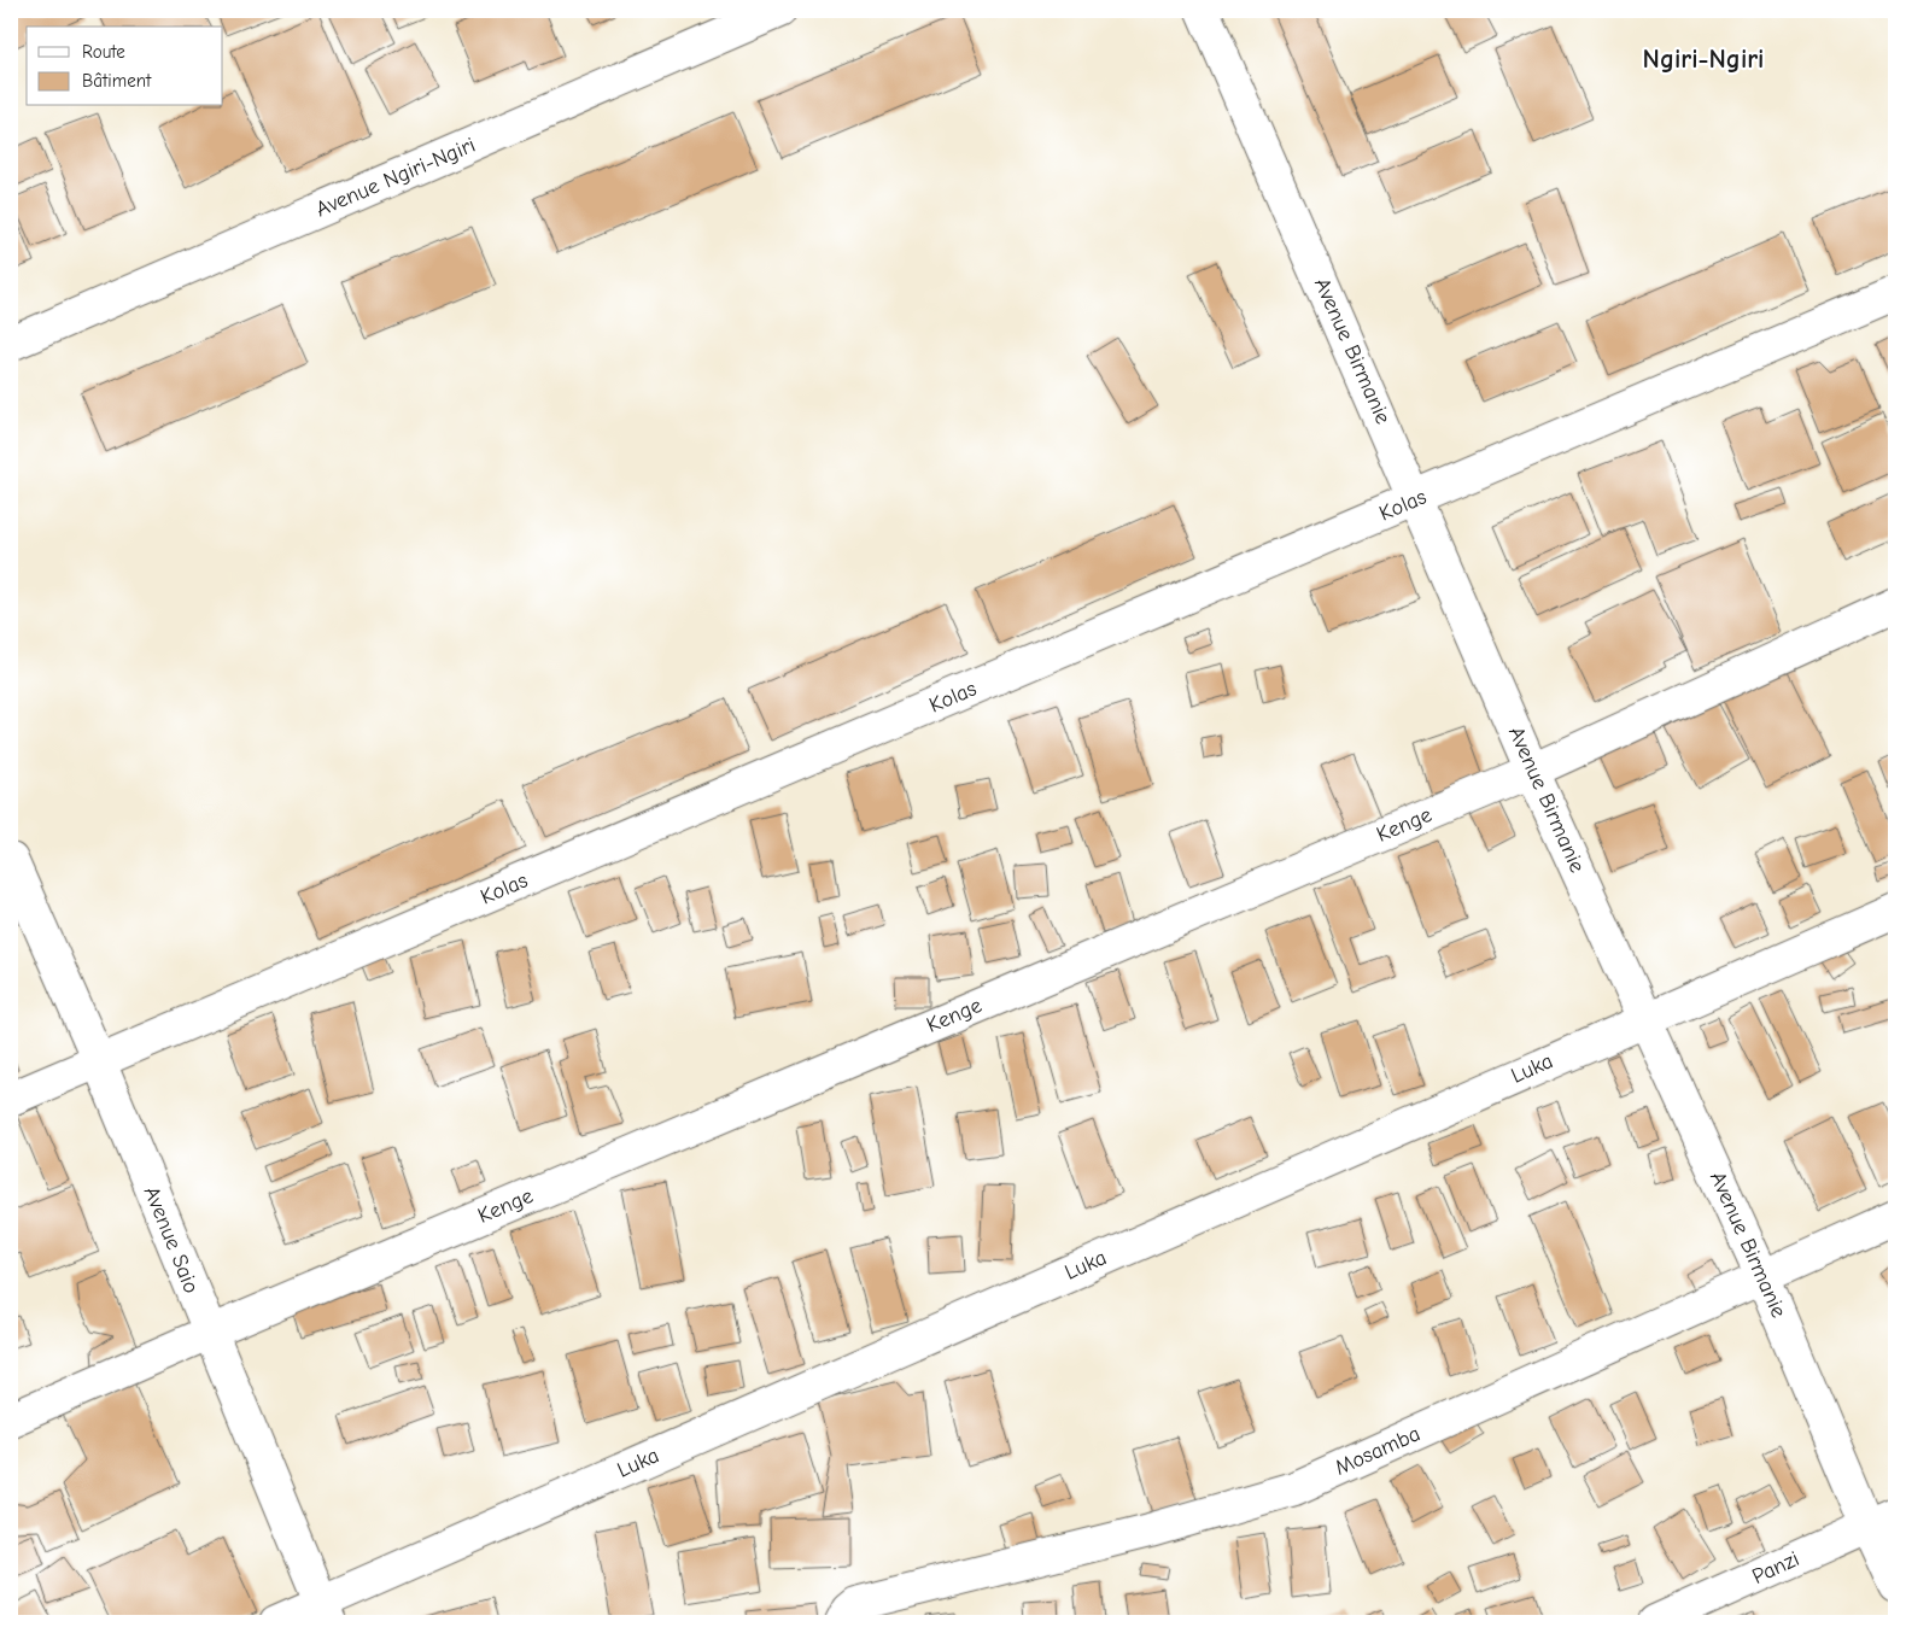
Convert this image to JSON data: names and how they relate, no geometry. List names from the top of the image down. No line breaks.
{"streets":{"street":["Avenue Ngiri-Ngiri","Avenue Birmanie","Kolas","Kenge","Luka","Avenue Saio","Mosamba","Panzi"]},"crossings":[["Avenue Birmanie","Kolas"],["Avenue Birmanie","Kenge"],["Avenue Birmanie","Luka"],["Avenue Birmanie","Mosamba"],["Avenue Birmanie","Panzi"],["Kolas","Avenue Saio"],["Kenge","Avenue Saio"],["Luka","Avenue Saio"]],"districts":["Ngiri-Ngiri"],"legend":["Route","Bâtiment"]}
